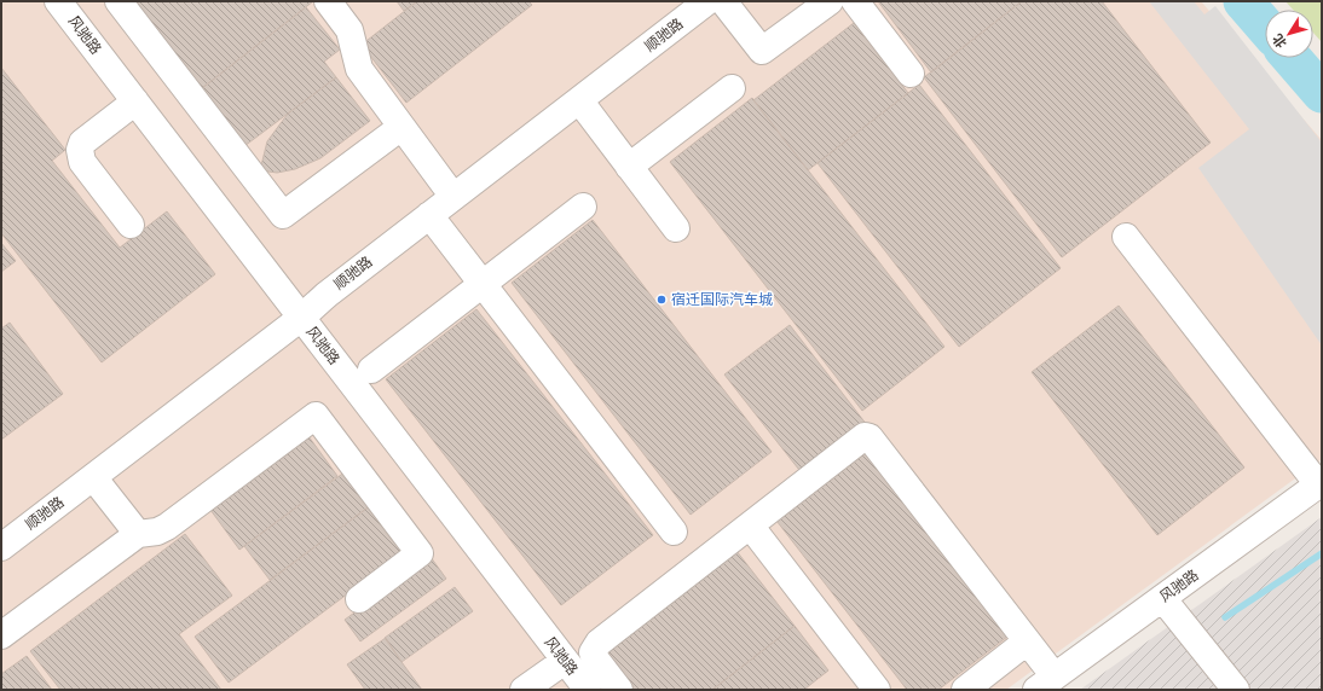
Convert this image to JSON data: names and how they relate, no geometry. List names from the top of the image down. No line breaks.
{"streets":{"street":["风驰路","顺驰路"]},"crossings":[["风驰路","顺驰路"]],"places":["宿迁国际汽车城"],"north":"bottom left"}
